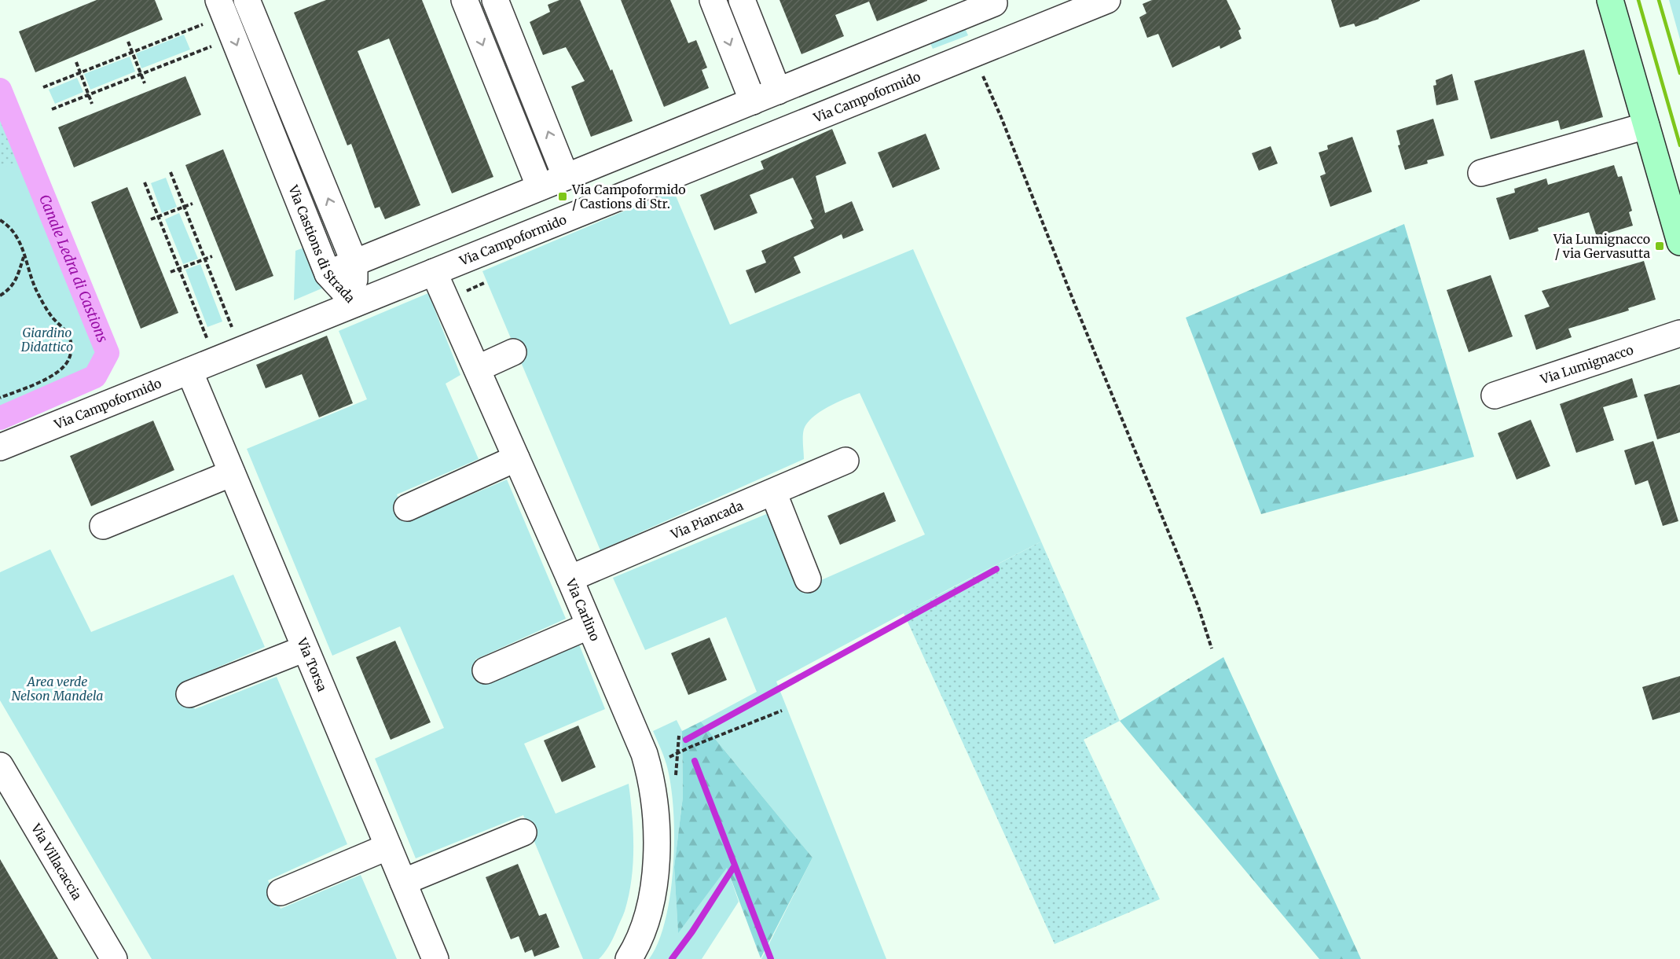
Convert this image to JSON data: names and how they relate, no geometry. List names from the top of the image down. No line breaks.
{"streets":{"street":["Via Campoformido","Via Castions di Strada","Via Lumignacco","Via Piancada","Via Carlino","Via Torsa","Via Villacaccia"]},"crossings":[["Via Campoformido","Via Castions di Strada"],["Via Campoformido","Via Carlino"],["Via Campoformido","Via Torsa"],["Via Piancada","Via Carlino"]],"water":["Canale Ledra di Castions"],"parks":["Giardino Didattico","Area verde Nelson Mandela"],"places":{"transit":["Via Campoformido / Castions di Str.","Via Lumignacco / via Gervasutta"]}}
